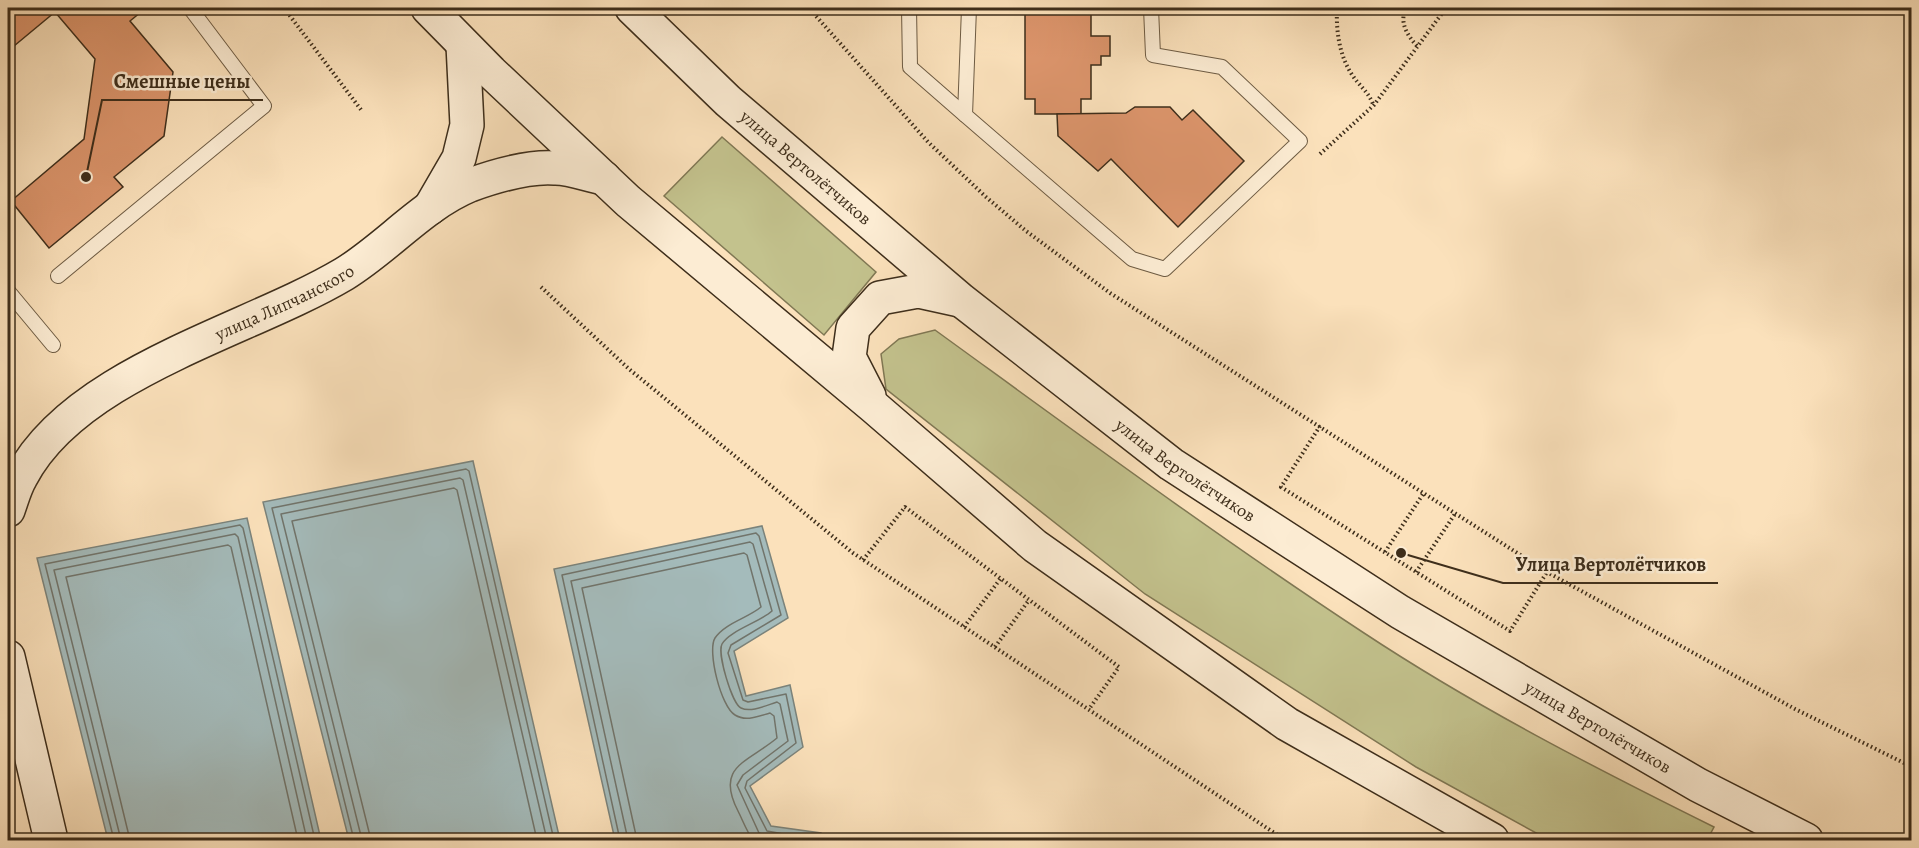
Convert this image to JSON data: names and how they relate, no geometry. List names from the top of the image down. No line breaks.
{"streets":{"main road":["улица Вертолётчиков","улица Липчанского"]},"places":["Смешные цены","Улица Вертолётчиков"]}
